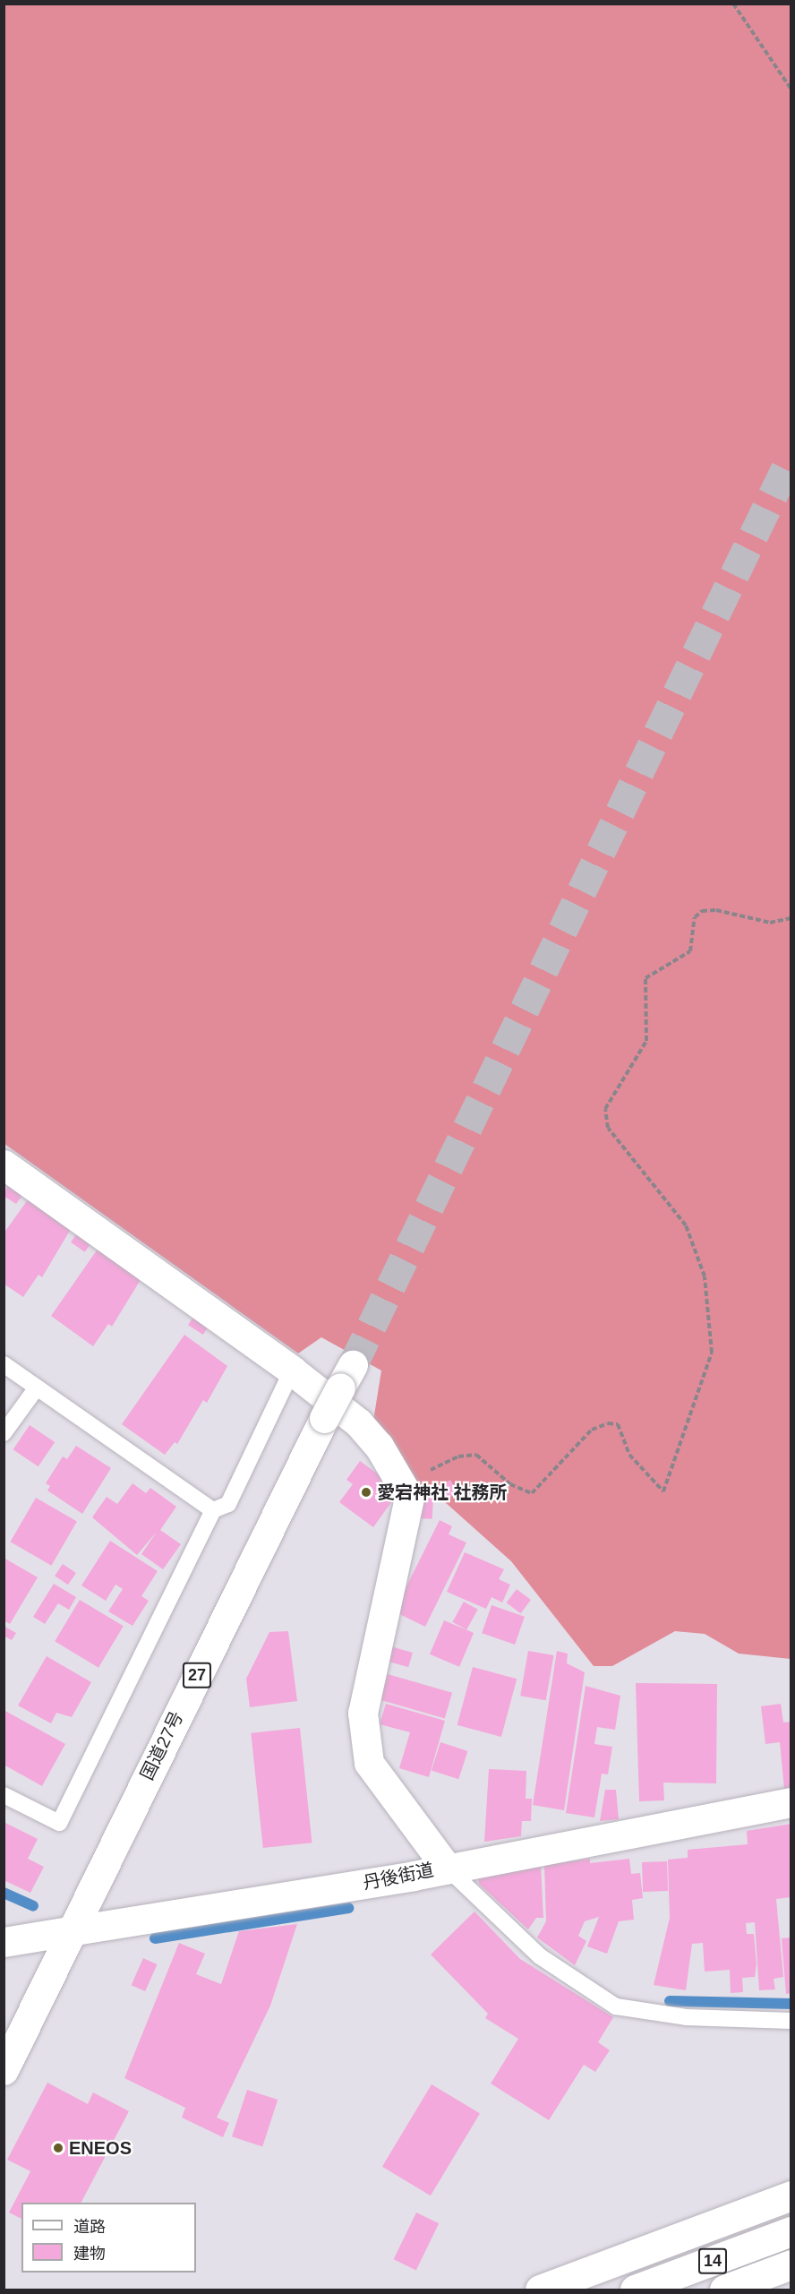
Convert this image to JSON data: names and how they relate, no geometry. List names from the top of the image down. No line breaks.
{"streets":{"main road":["27","国道27号","丹後街道","14"]},"crossings":[["国道27号","丹後街道"]],"places":["愛宕神社 社務所","ENEOS"],"legend":["道路","建物"]}
